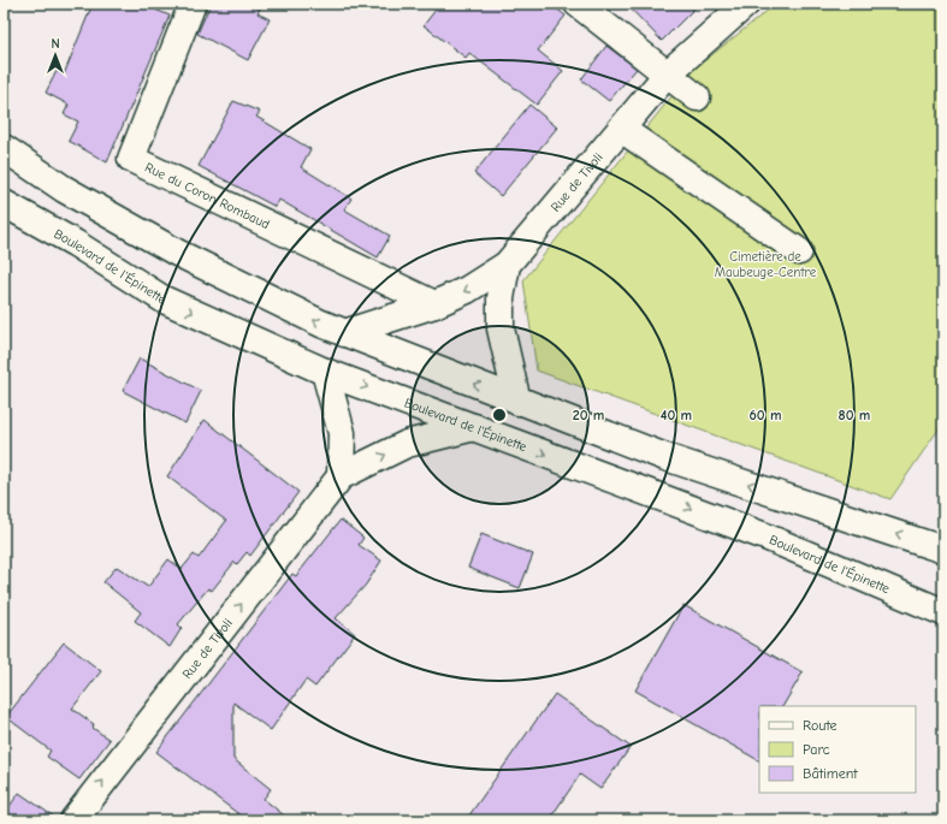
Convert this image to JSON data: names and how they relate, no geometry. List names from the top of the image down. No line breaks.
{"streets":{"street":["Rue de Tivoli","Rue du Coron Rombaud","Boulevard de l'Épinette"]},"crossings":[["Rue de Tivoli","Boulevard de l'Épinette"]],"one_way":["Rue de Tivoli"],"parks":["Cimetière de Maubeuge-Centre"],"legend":["Route","Parc","Bâtiment"],"north":"top","rings":["20 m","40 m","60 m","80 m"]}
